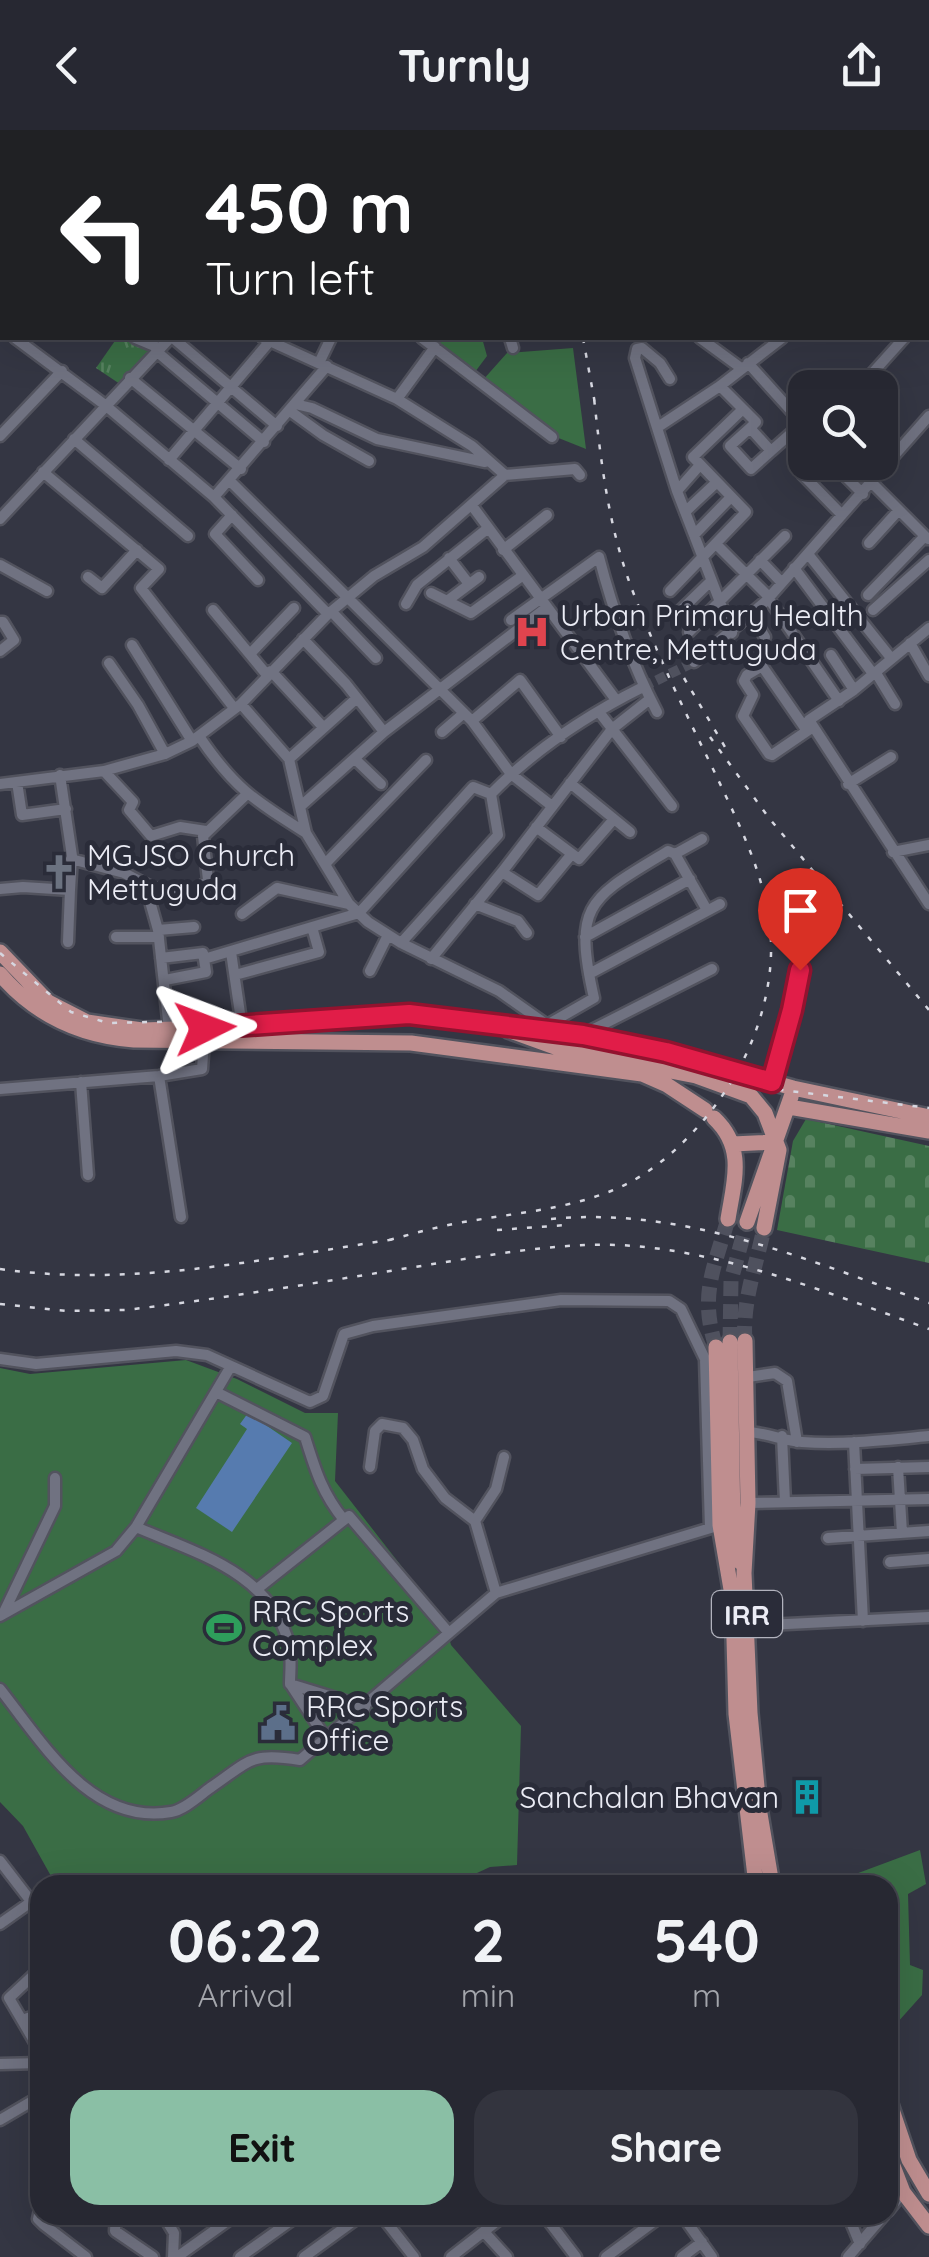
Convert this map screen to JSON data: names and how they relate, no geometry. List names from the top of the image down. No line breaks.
{"streets":{"main road":["IRR"]},"places":{"hospital":["Urban Primary Health Centre, Mettuguda"],"church":["MGJSO Church Mettuguda"],"sports":["RRC Sports Complex"],"public building":["RRC Sports Office"],"building":["Sanchalan Bhavan"]},"page":{"header":"Turnly","turn":["450 m","Turn left"],"eta":["06:22","Arrival","2","min","540","m"],"buttons":["Exit","Share"]}}
